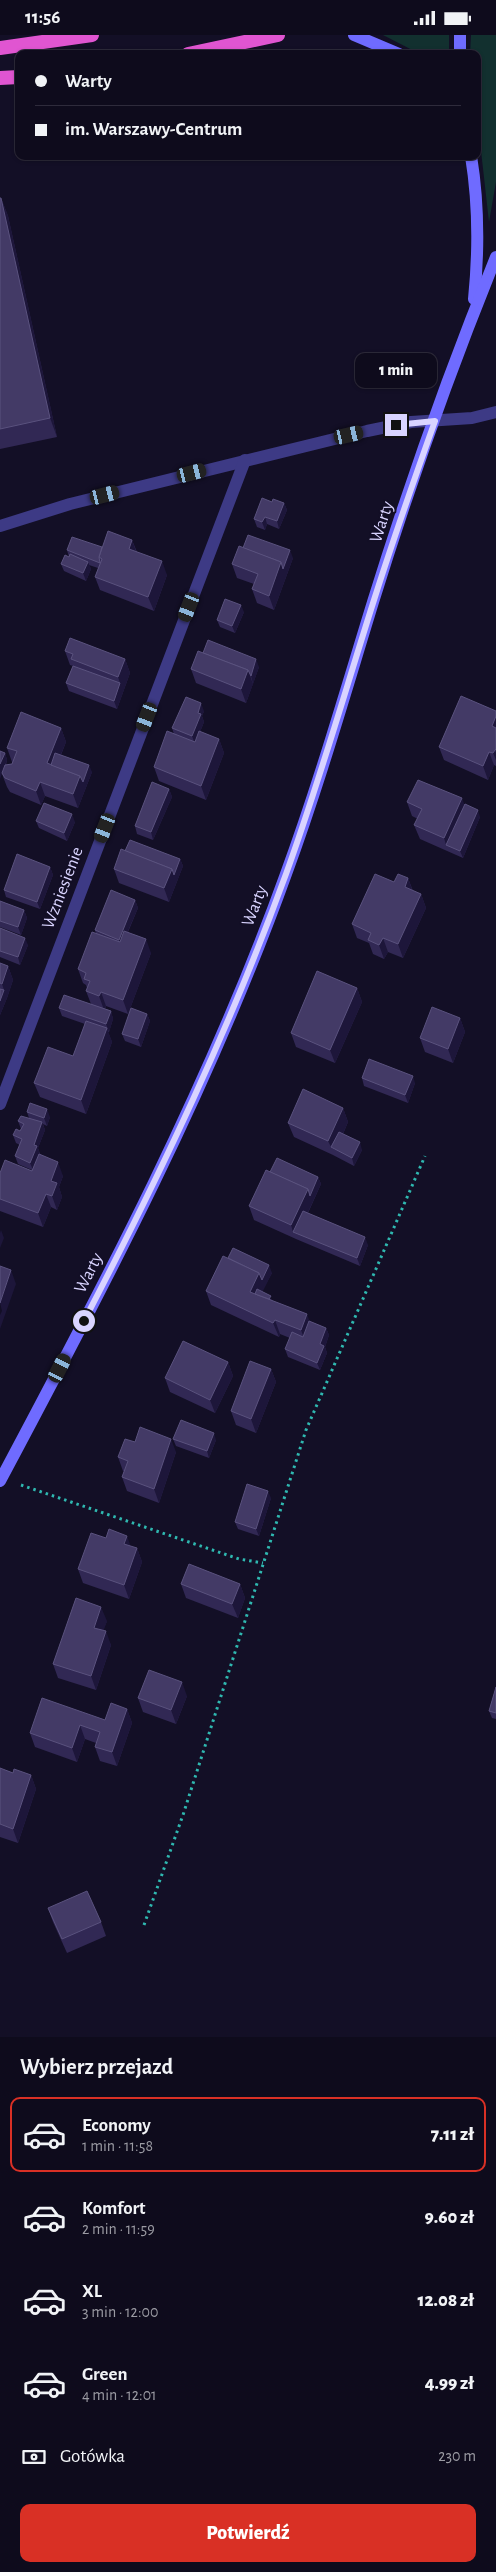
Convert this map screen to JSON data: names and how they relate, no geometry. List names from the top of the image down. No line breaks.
{"streets":{"main road":["Warty"],"street":["Wzniesienie"]},"page":{"status":"11:56","banner":["Warty","im. Warszawy-Centrum"],"bubble":"1 min","heading":"Wybierz przejazd","list":[{"name":"Economy","note":"1 min · 11:58","value":"7.11 zł"},{"name":"Komfort","note":"2 min · 11:59","value":"9.60 zł"},{"name":"XL","note":"3 min · 12:00","value":"12.08 zł"},{"name":"Green","note":"4 min · 12:01","value":"4.99 zł"}],"pay":["Gotówka","230 m"],"buttons":"Potwierdź"}}
